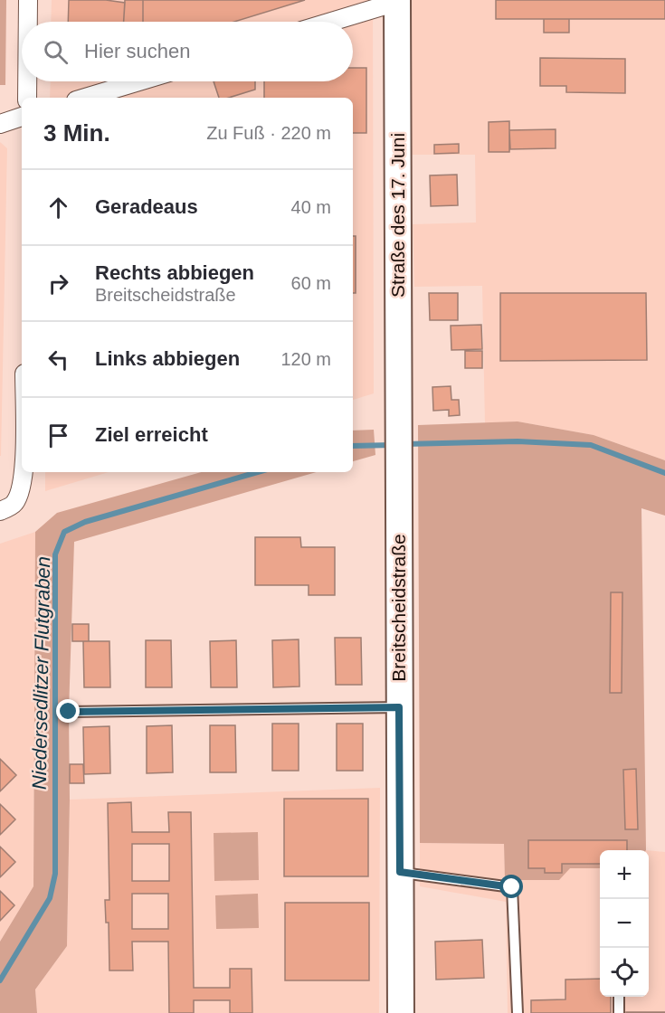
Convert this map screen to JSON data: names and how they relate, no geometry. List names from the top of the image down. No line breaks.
{"streets":{"street":["Straße des 17. Juni","Breitscheidstraße"]},"crossings":[["Straße des 17. Juni","Breitscheidstraße"]],"water":["Niedersedlitzer Flutgraben"],"page":{"search":"Hier suchen","heading":["3 Min.","Zu Fuß · 220 m"],"list":[["Geradeaus","40 m"],["Rechts abbiegen","Breitscheidstraße","60 m"],["Links abbiegen","120 m"],"Ziel erreicht"],"map_buttons":["+","−"]}}
